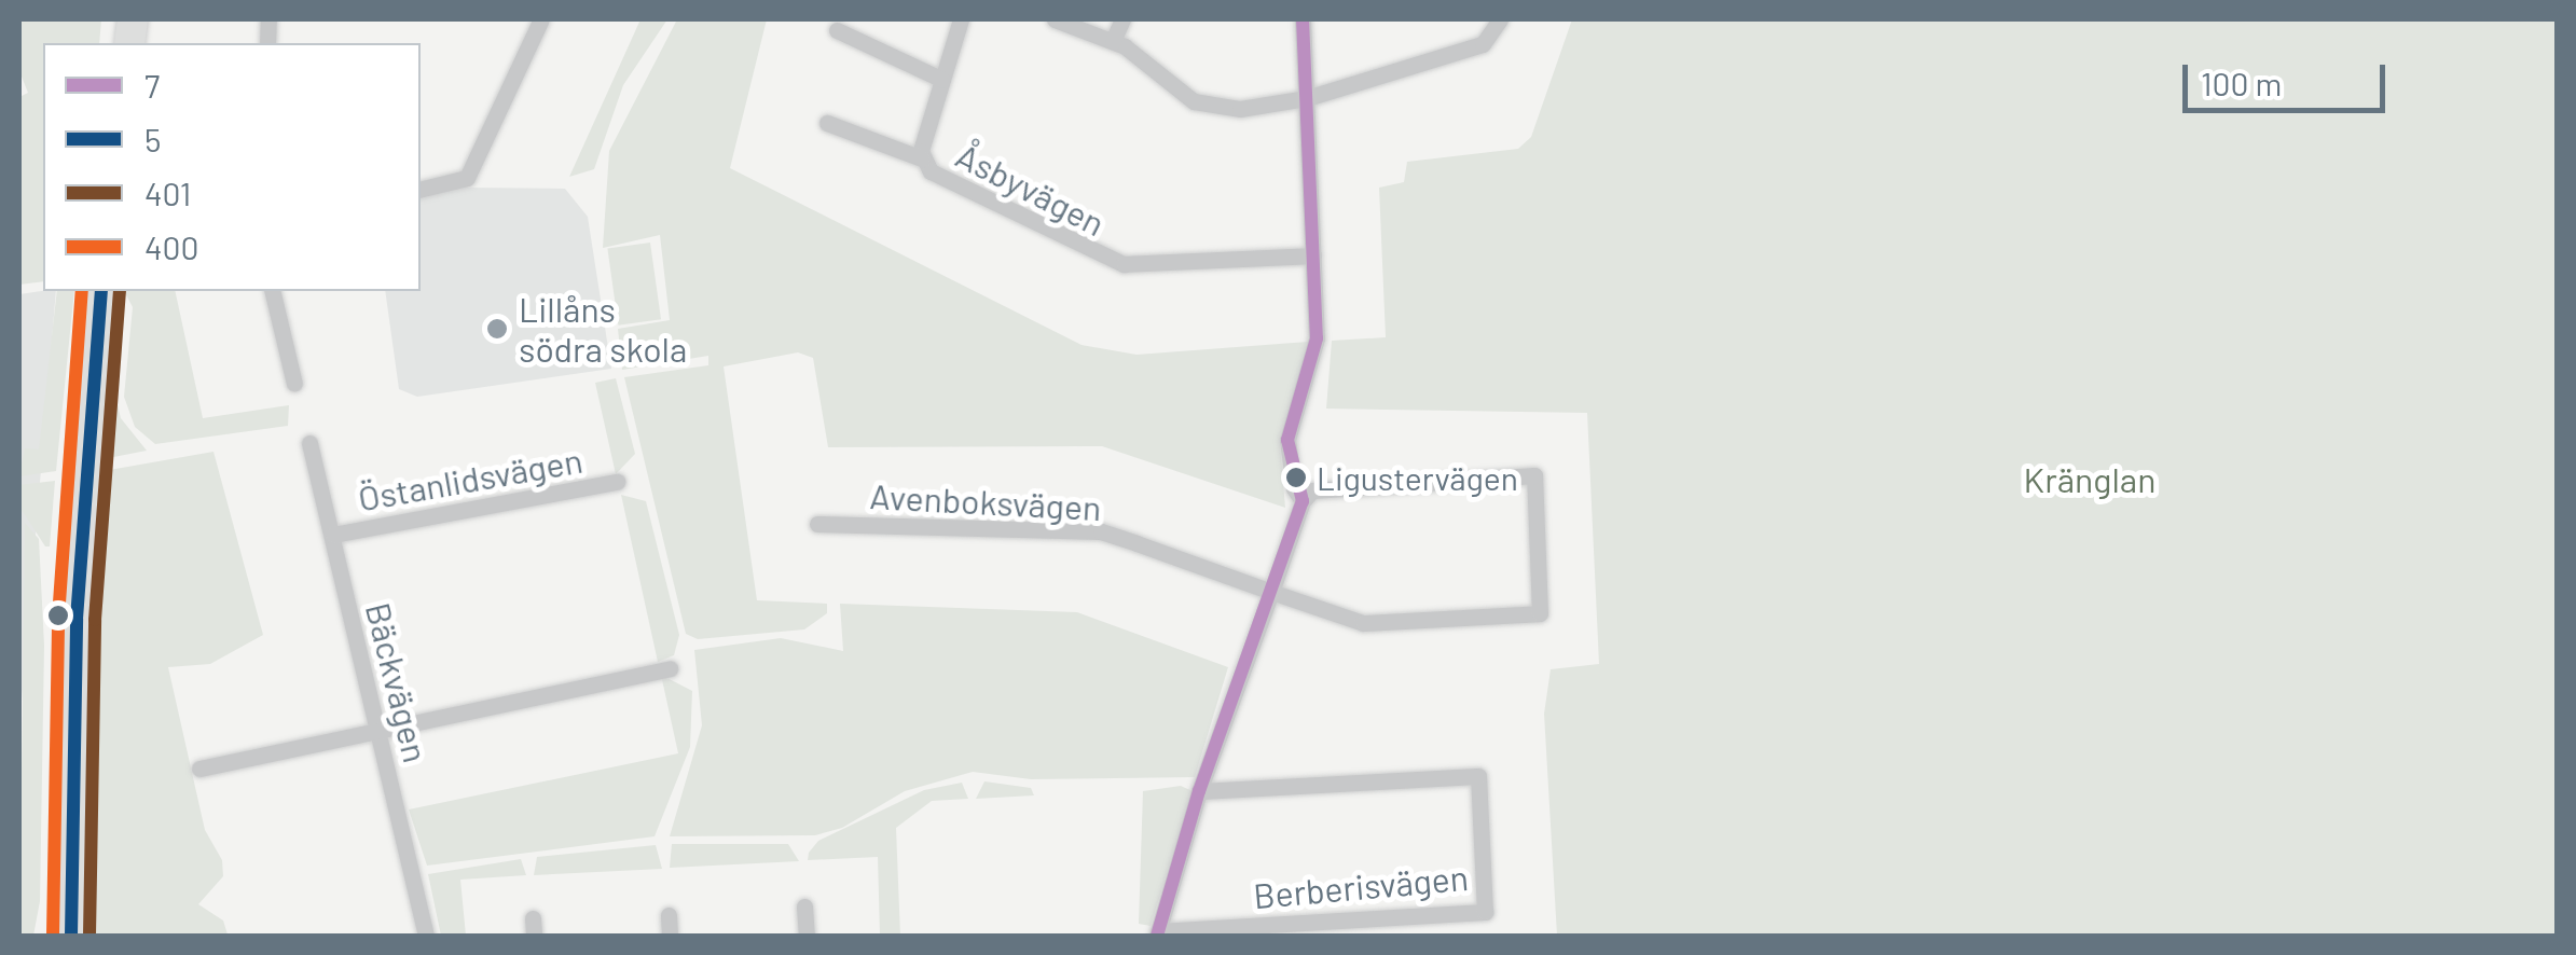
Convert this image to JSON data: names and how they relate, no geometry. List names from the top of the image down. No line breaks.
{"streets":{"street":["Åsbyvägen","Östanlidsvägen","Avenboksvägen","Bäckvägen","Berberisvägen"]},"crossings":[["Östanlidsvägen","Bäckvägen"]],"parks":["Kränglan"],"places":["Lillåns södra skola","Ligustervägen"],"lines":["transit line 7","transit line 5","transit line 401","transit line 400"],"legend":["7","5","401","400"],"scale_bar":"100 m"}
